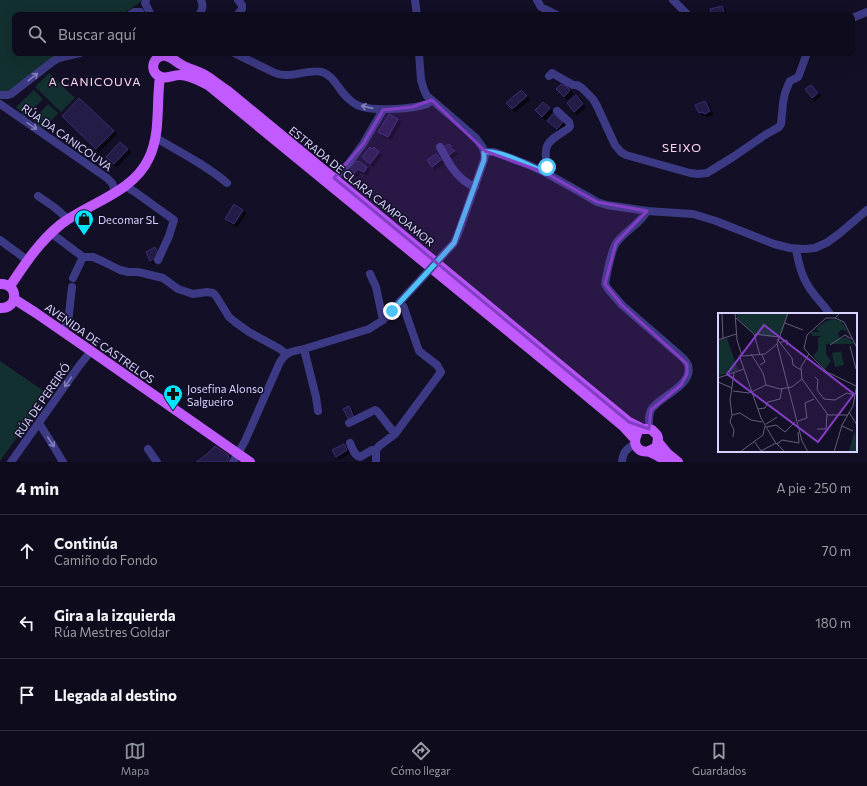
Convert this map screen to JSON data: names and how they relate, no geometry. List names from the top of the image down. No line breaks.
{"streets":{"main road":["ESTRADA DE CLARA CAMPOAMOR","AVENIDA DE CASTRELOS"],"street":["RÚA DA CANICOUVA","RÚA DE PEREIRÓ"]},"crossings":[["AVENIDA DE CASTRELOS","RÚA DE PEREIRÓ"]],"one_way":["RÚA DA CANICOUVA","RÚA DE PEREIRÓ"],"districts":["A CANICOUVA","SEIXO"],"places":{"shop":["Decomar SL"],"pharmacy":["Josefina Alonso Salgueiro"]},"page":{"search":"Buscar aquí","heading":["4 min","A pie · 250 m"],"list":[["Continúa","Camiño do Fondo","70 m"],["Gira a la izquierda","Rúa Mestres Goldar","180 m"],"Llegada al destino"],"nav":["Mapa","Cómo llegar","Guardados"]}}
